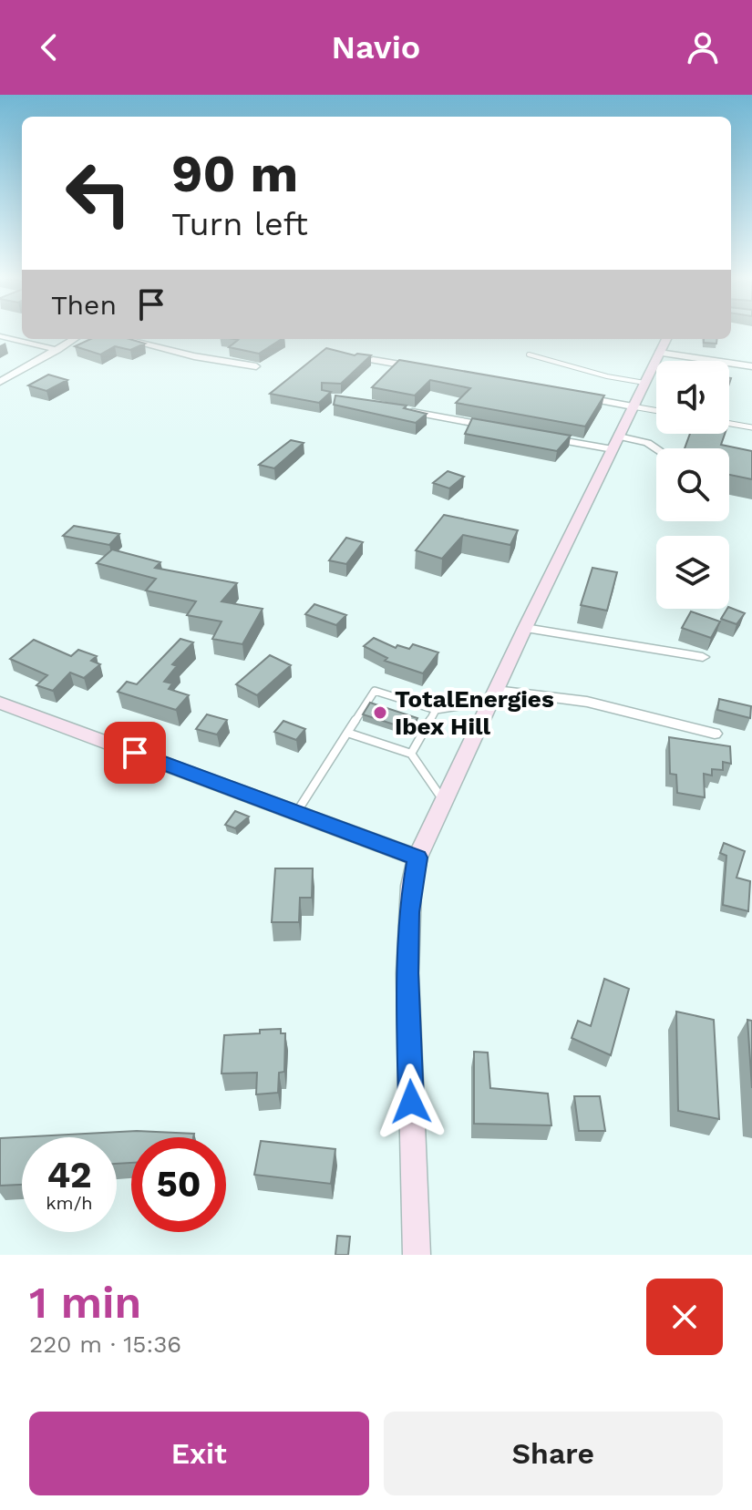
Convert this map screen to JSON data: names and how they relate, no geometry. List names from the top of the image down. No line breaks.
{"places":["TotalEnergies Ibex Hill"],"page":{"header":"Navio","turn":["90 m","Turn left"],"then":"Then","speed":"42 km/h","limit":"50","heading":["1 min","220 m · 15:36"],"buttons":["Exit","Share"]}}
